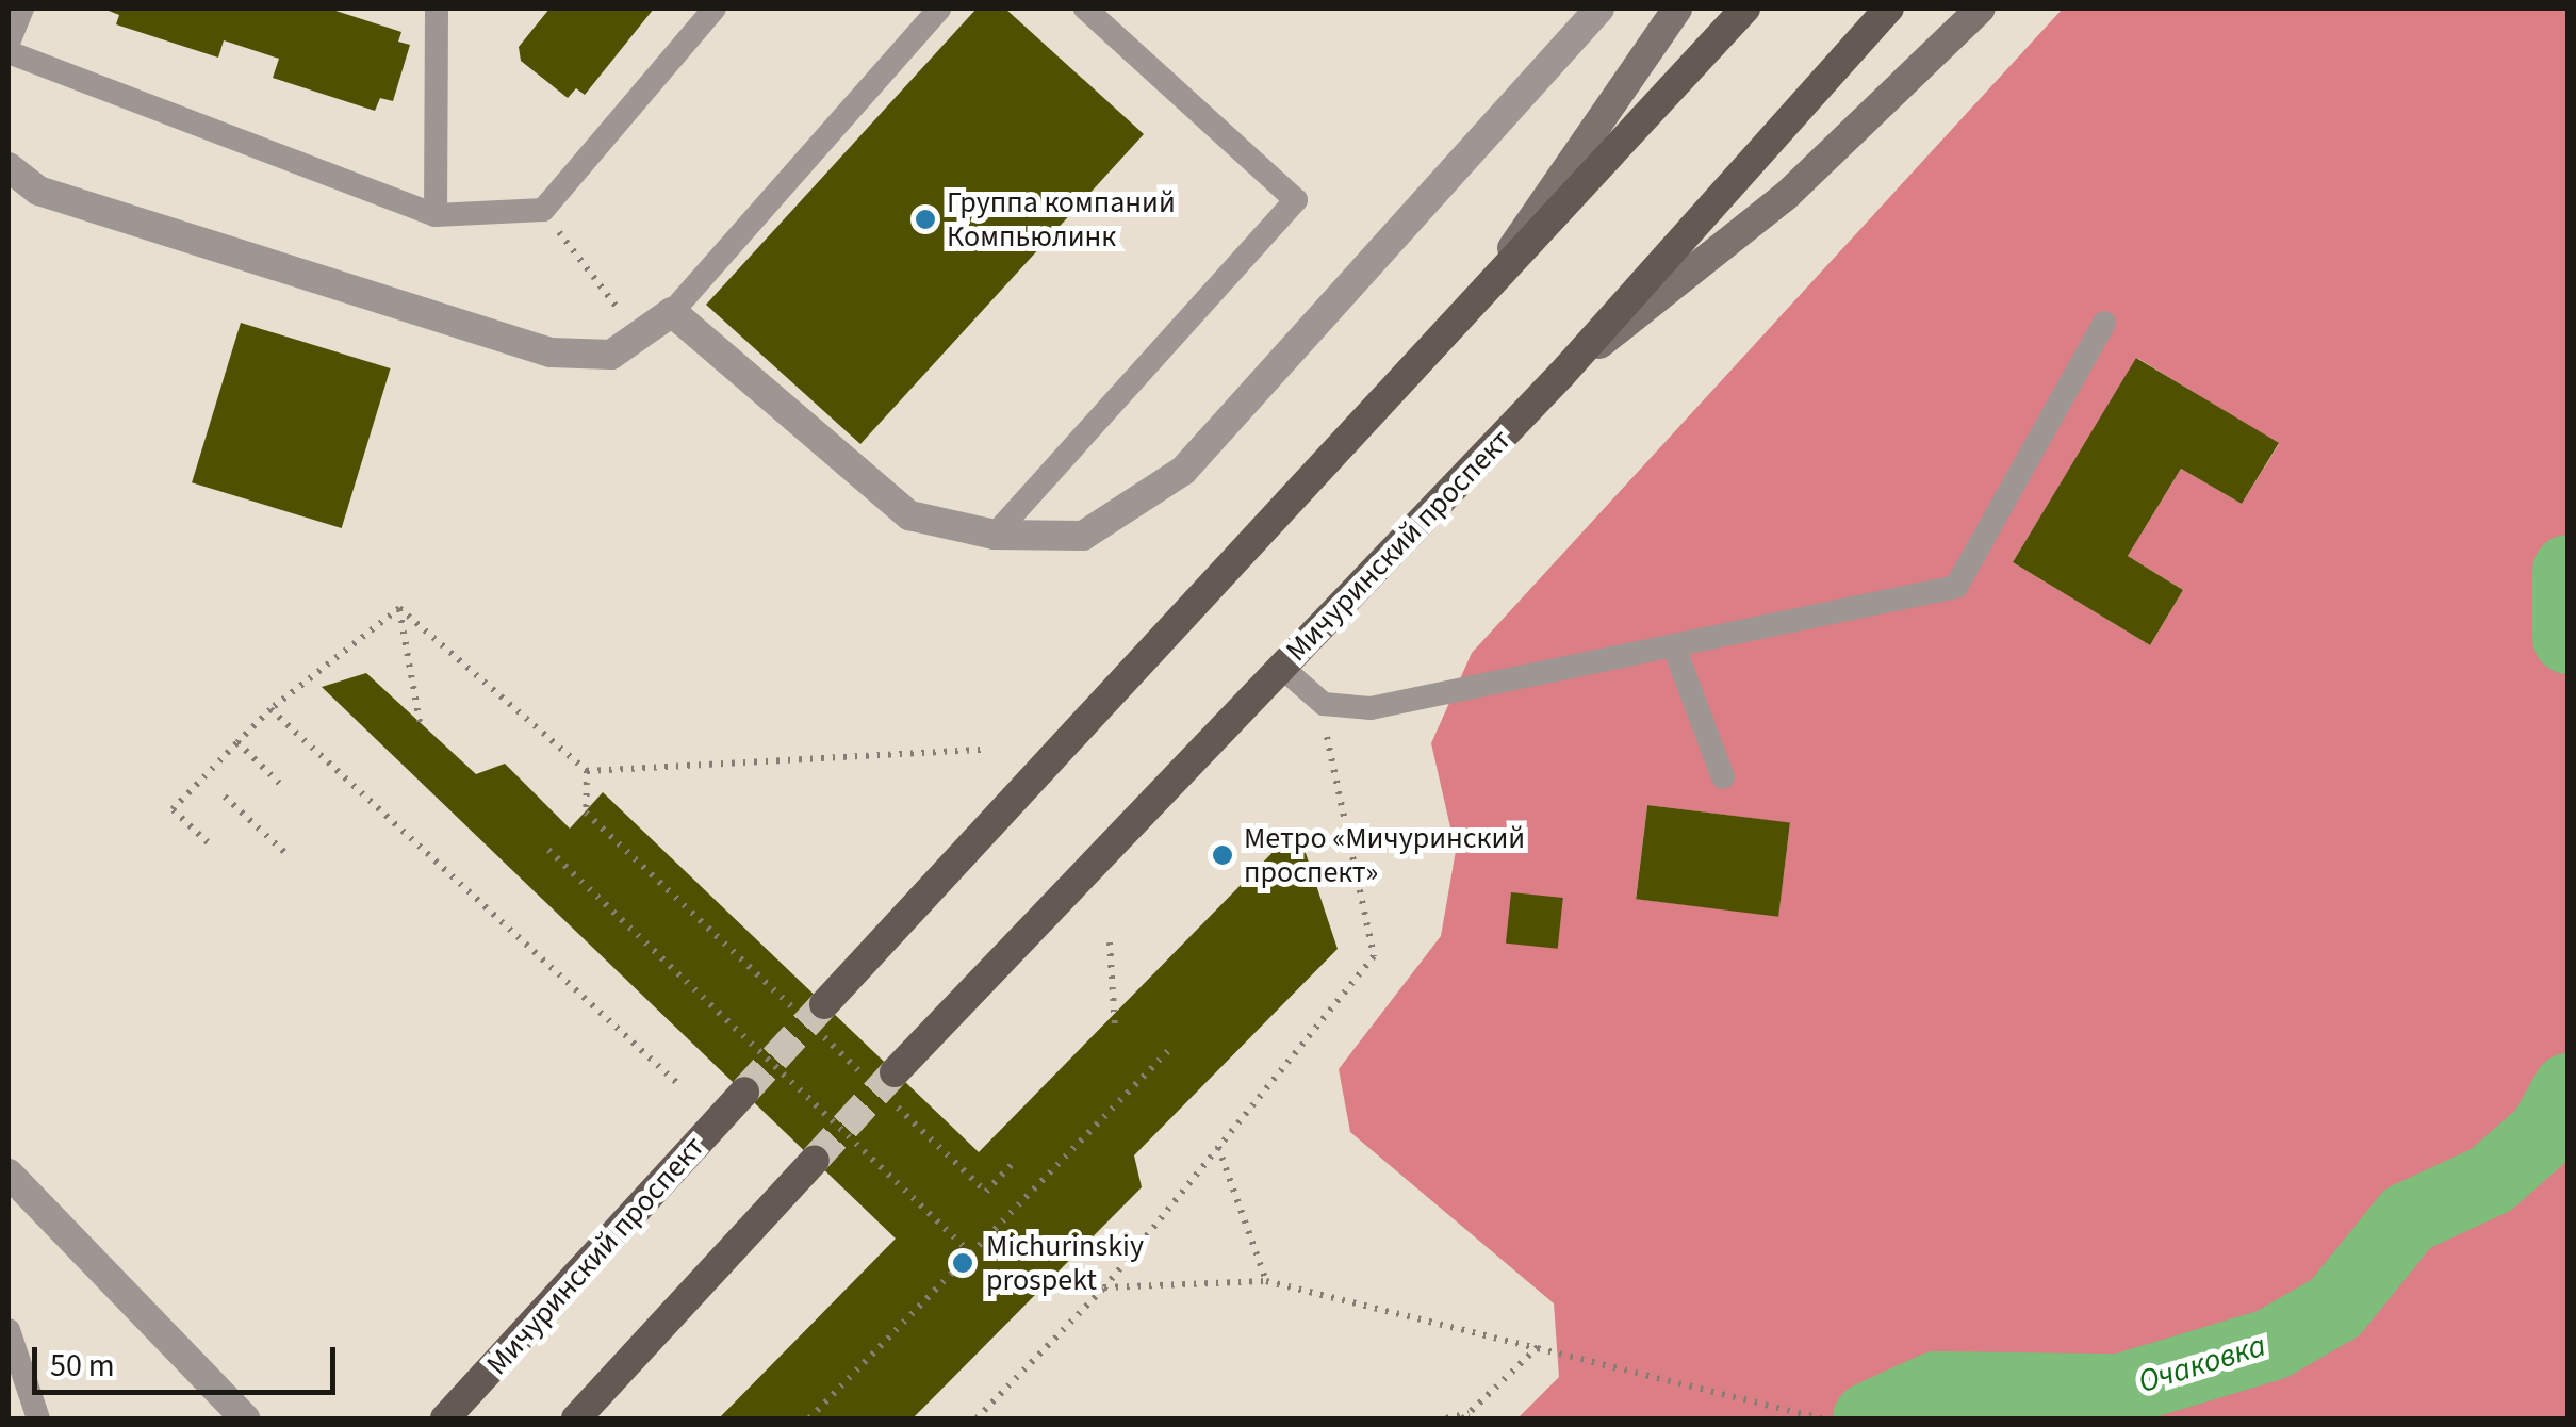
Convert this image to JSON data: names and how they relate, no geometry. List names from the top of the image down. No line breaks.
{"streets":{"main road":["Мичуринский проспект"]},"water":["Очаковка"],"places":["Группа компаний Компьюлинк","Метро «Мичуринский проспект»","Michurinskiy prospekt"],"scale_bar":"50 m"}
